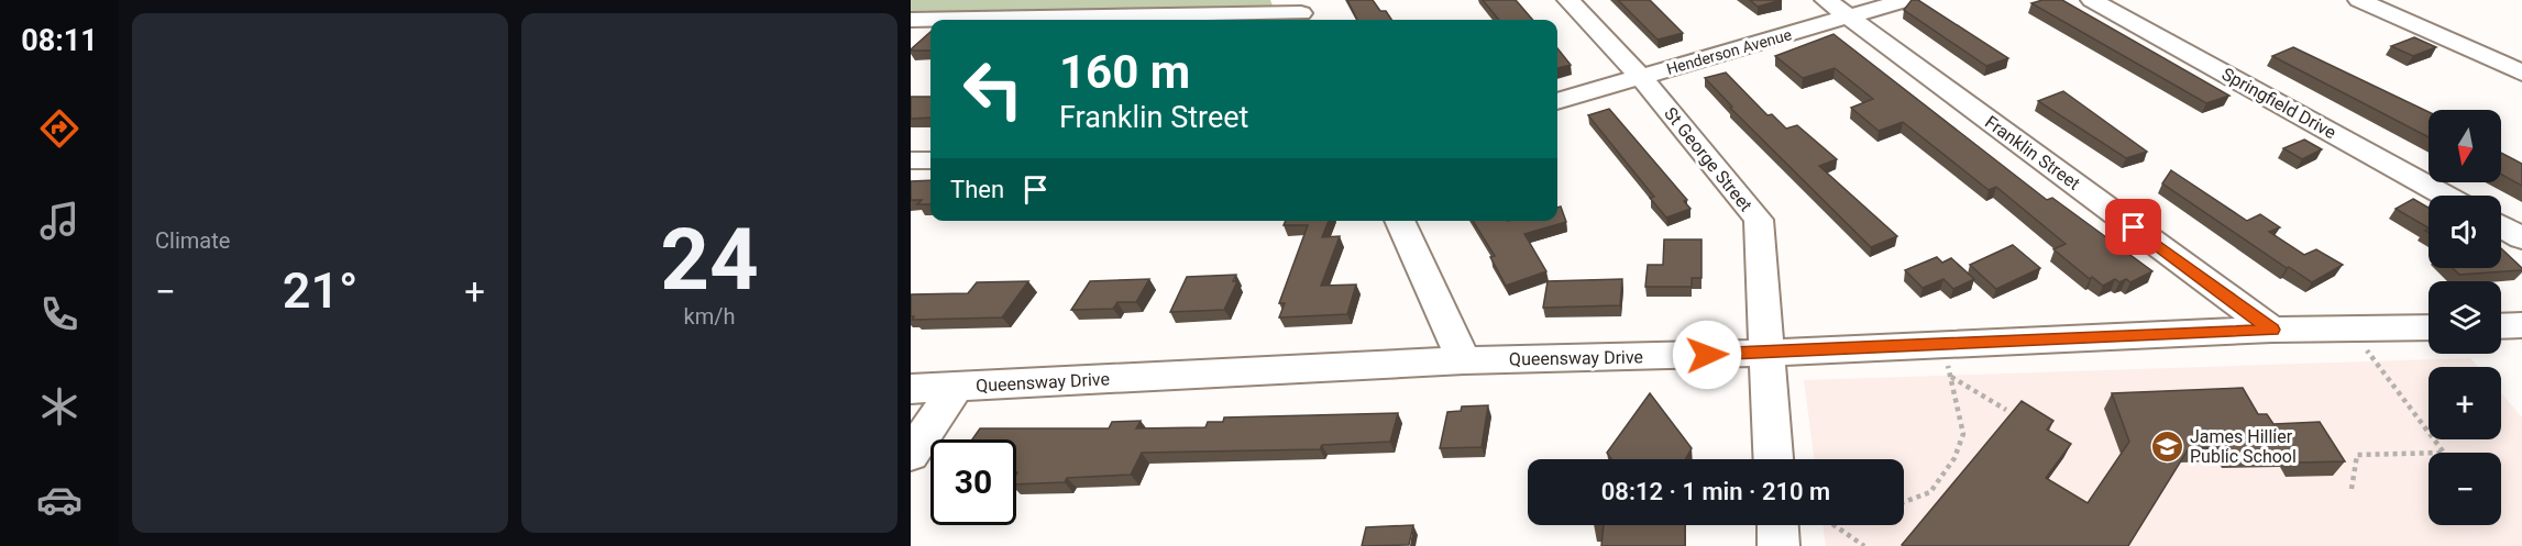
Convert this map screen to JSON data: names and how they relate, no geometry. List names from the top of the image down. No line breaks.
{"streets":{"street":["Henderson Avenue","Springfield Drive","Franklin Street","St George Street","Queensway Drive"]},"crossings":[["Henderson Avenue","Franklin Street"],["Henderson Avenue","St George Street"],["Franklin Street","Queensway Drive"],["St George Street","Queensway Drive"]],"places":{"school or university":["James Hillier Public School"]},"north":"bottom","page":{"tabs":"08:11","tile":["Climate",["24","km/h"]],"turn":["160 m","Franklin Street"],"map_buttons":["+","−"],"then":"Then","heat":["−","21°","+"],"limit":"30","trip":"08:12 · 1 min · 210 m"}}
